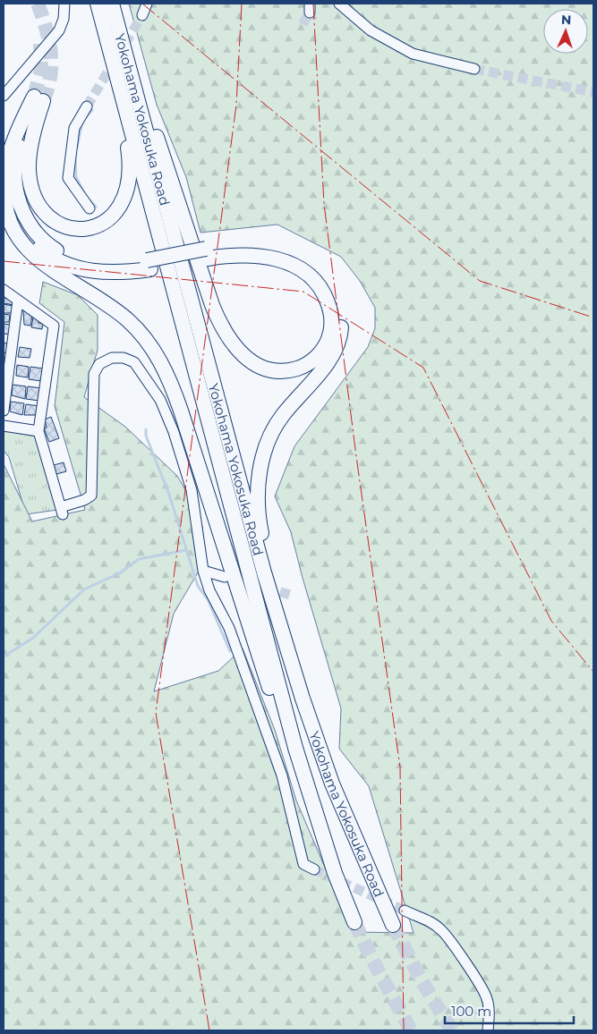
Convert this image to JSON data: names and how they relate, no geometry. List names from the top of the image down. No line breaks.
{"streets":{"highway":["Yokohama Yokosuka Road"]},"scale_bar":"100 m","north":"top"}
